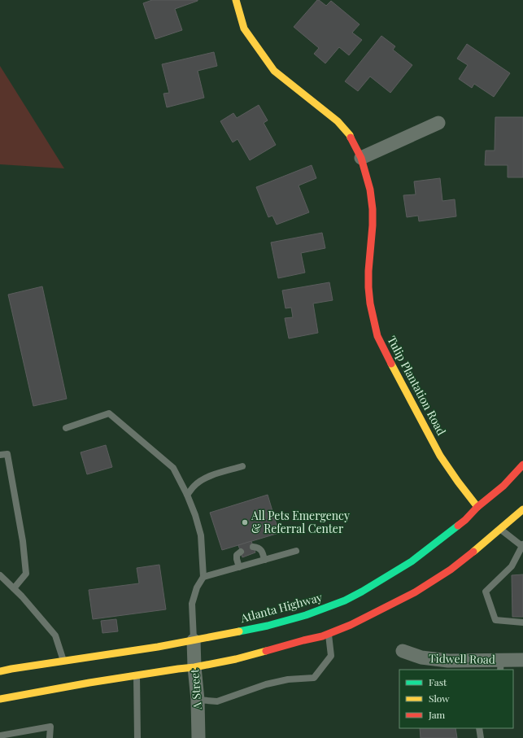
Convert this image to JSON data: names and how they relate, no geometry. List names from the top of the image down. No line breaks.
{"streets":{"main road":["Tulip Plantation Road","Atlanta Highway"],"street":["Tidwell Road","A Street"]},"crossings":[["Tulip Plantation Road","Atlanta Highway"],["Atlanta Highway","A Street"]],"places":["All Pets Emergency & Referral Center"],"legend":["Fast","Slow","Jam"]}
